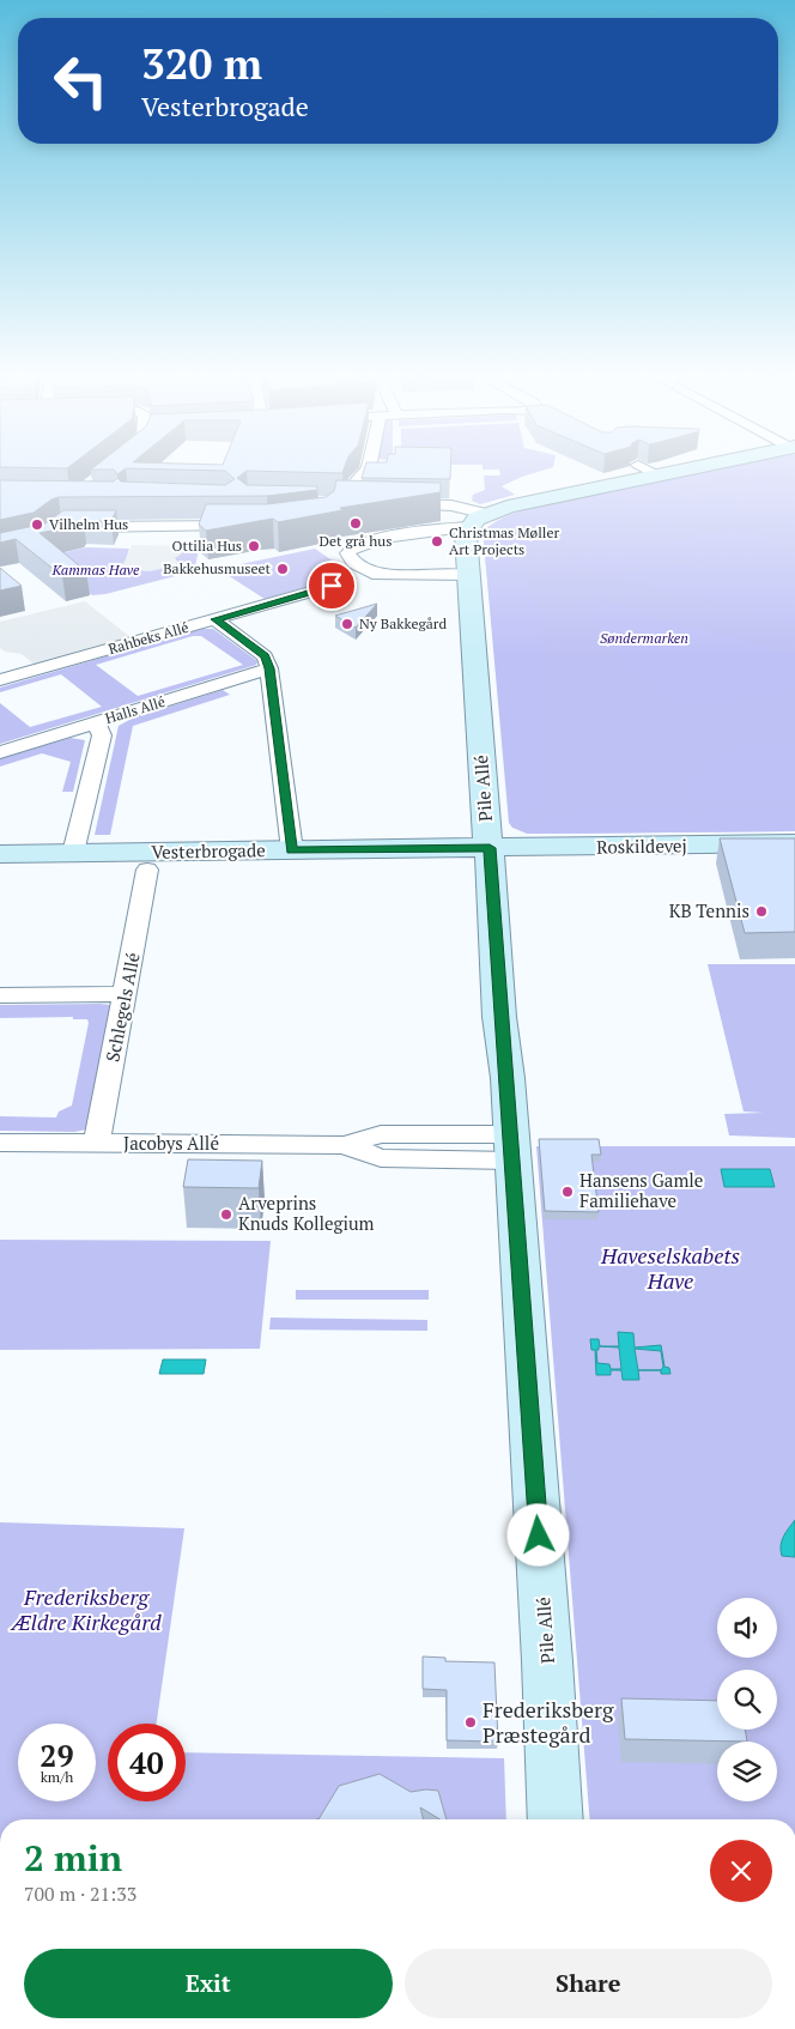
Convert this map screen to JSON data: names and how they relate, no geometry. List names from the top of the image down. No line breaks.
{"streets":{"street":["Rahbeks Allé","Halls Allé","Pile Allé","Roskildevej","Vesterbrogade","Schlegels Allé","Jacobys Allé"]},"crossings":[["Pile Allé","Roskildevej"],["Pile Allé","Vesterbrogade"],["Pile Allé","Jacobys Allé"],["Roskildevej","Vesterbrogade"],["Schlegels Allé","Jacobys Allé"]],"parks":["Kammas Have","Søndermarken","Haveselskabets Have","Frederiksberg Ældre Kirkegård"],"places":["Det grå hus","Vilhelm Hus","Christmas Møller Art Projects","Ottilia Hus","Bakkehusmuseet","Ny Bakkegård","KB Tennis","Hansens Gamle Familiehave","Arveprins Knuds Kollegium","Frederiksberg Præstegård"],"page":{"turn":["320 m","Vesterbrogade"],"speed":"29 km/h","limit":"40","heading":["2 min","700 m · 21:33"],"buttons":["Exit","Share"]}}
